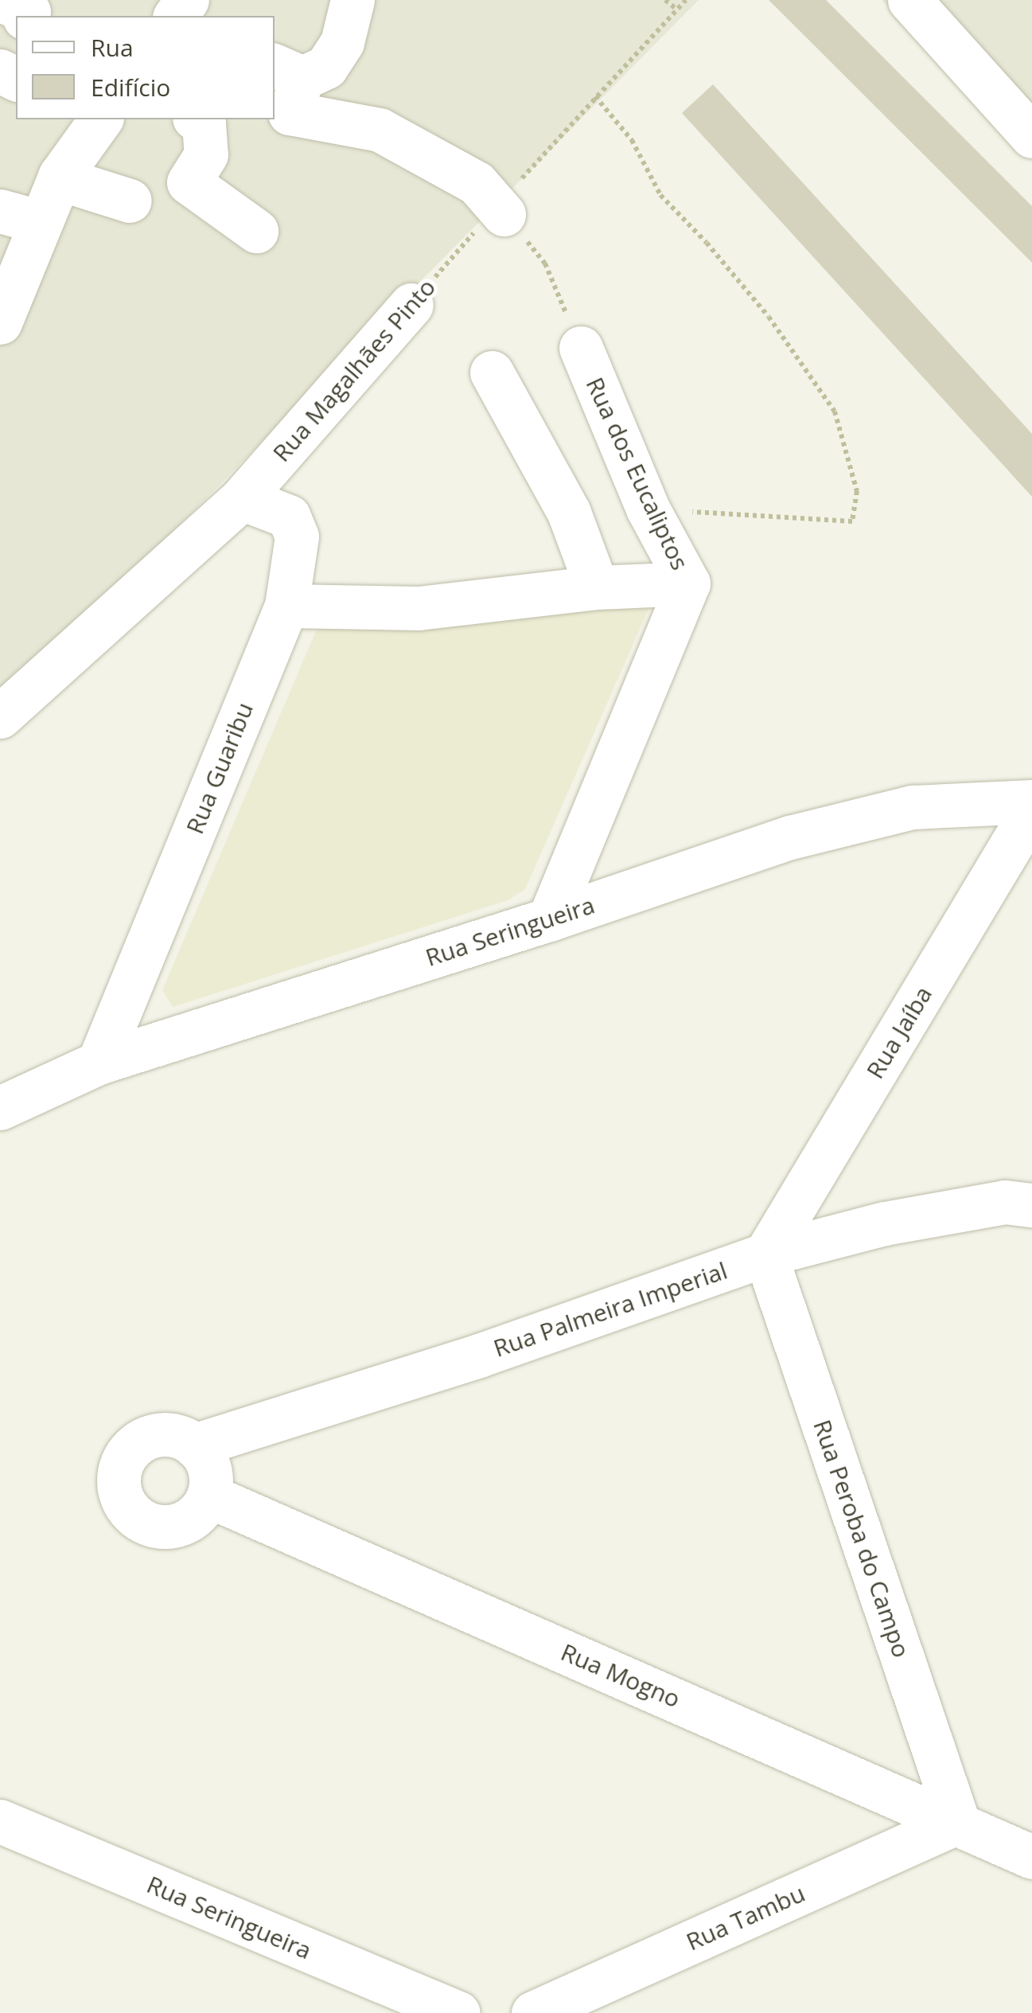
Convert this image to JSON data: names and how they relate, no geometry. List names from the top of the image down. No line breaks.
{"streets":{"street":["Rua Magalhães Pinto","Rua dos Eucaliptos","Rua Guaribu","Rua Seringueira","Rua Jaíba","Rua Palmeira Imperial","Rua Peroba do Campo","Rua Mogno","Rua Tambu"]},"crossings":[["Rua Magalhães Pinto","Rua dos Eucaliptos"],["Rua Magalhães Pinto","Rua Guaribu"],["Rua dos Eucaliptos","Rua Seringueira"],["Rua Guaribu","Rua Seringueira"],["Rua Jaíba","Rua Palmeira Imperial"],["Rua Jaíba","Rua Peroba do Campo"],["Rua Palmeira Imperial","Rua Peroba do Campo"],["Rua Palmeira Imperial","Rua Mogno"],["Rua Peroba do Campo","Rua Mogno"],["Rua Peroba do Campo","Rua Tambu"],["Rua Mogno","Rua Tambu"]],"legend":["Rua","Edifício"]}
